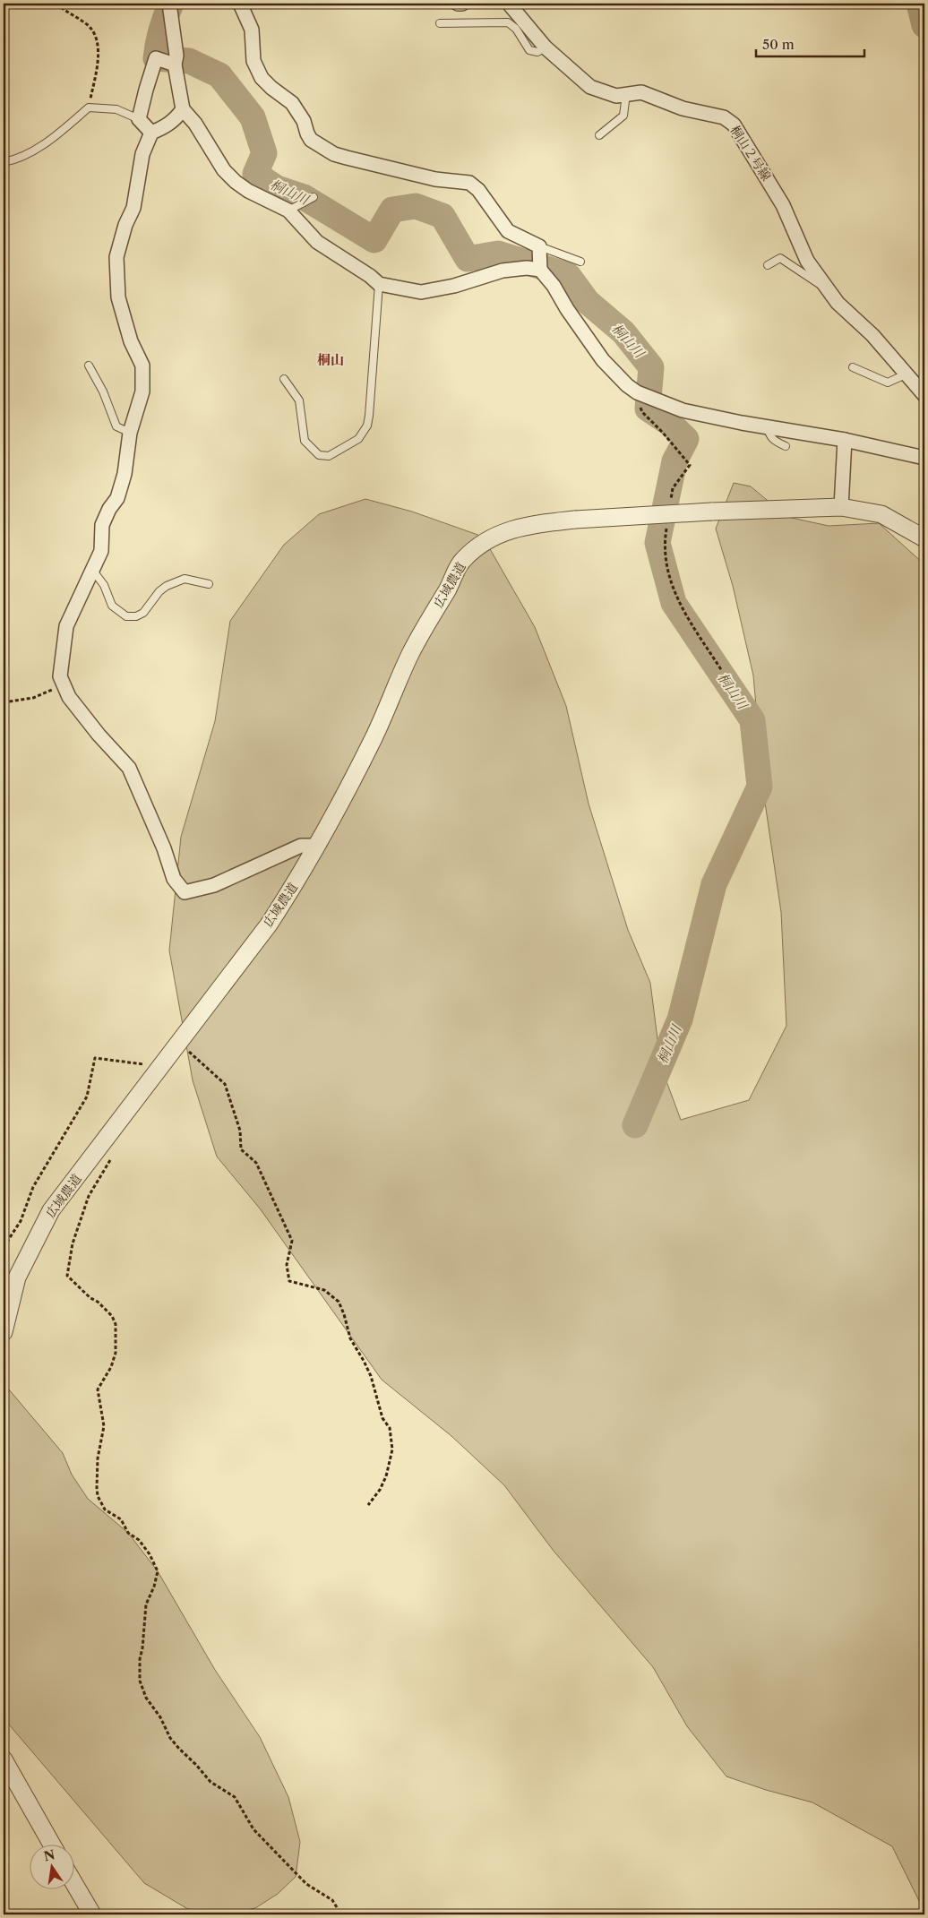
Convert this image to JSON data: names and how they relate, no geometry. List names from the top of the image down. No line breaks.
{"streets":{"street":["桐山２号線","広域農道"]},"districts":["桐山"],"water":["桐山川"],"scale_bar":"50 m","north":"top"}
